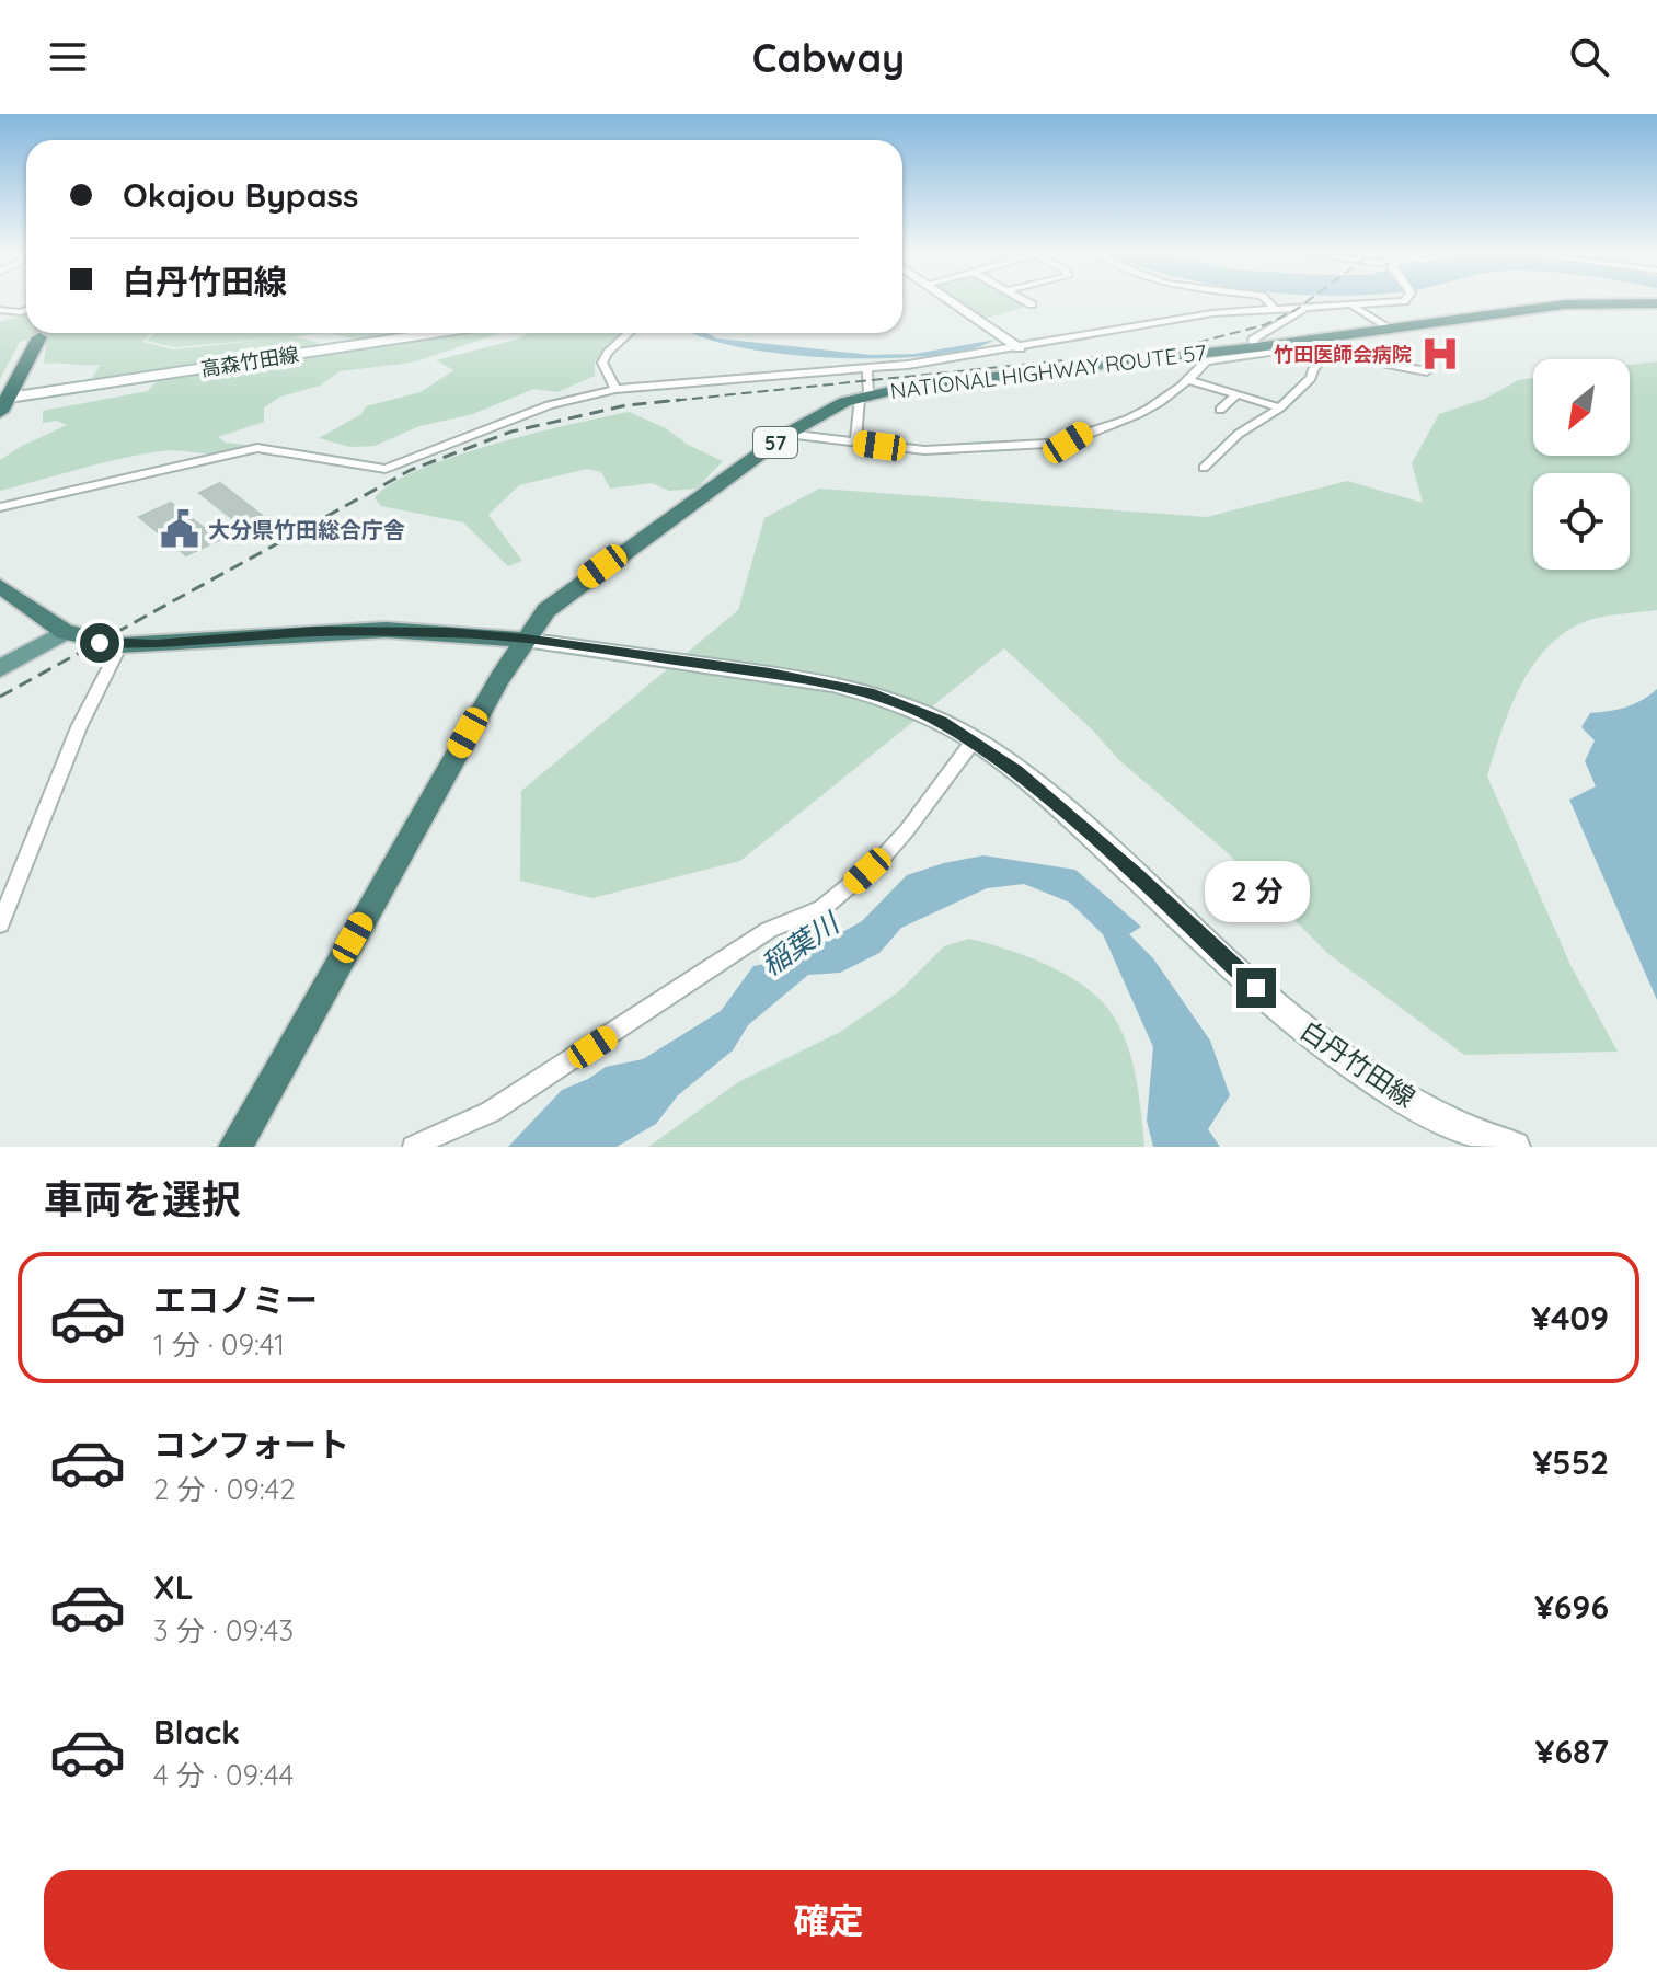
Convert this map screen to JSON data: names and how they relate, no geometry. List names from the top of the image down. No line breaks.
{"streets":{"highway":["NATIONAL HIGHWAY ROUTE 57","57"],"main road":["高森竹田線","白丹竹田線"]},"crossings":[["NATIONAL HIGHWAY ROUTE 57","白丹竹田線"]],"water":["稲葉川"],"places":{"hospital":["竹田医師会病院"],"public building":["大分県竹田総合庁舎"]},"north":"bottom left","page":{"header":"Cabway","banner":["Okajou Bypass","白丹竹田線"],"bubble":"2 分","heading":"車両を選択","list":[{"name":"エコノミー","note":"1 分 · 09:41","value":"¥409"},{"name":"コンフォート","note":"2 分 · 09:42","value":"¥552"},{"name":"XL","note":"3 分 · 09:43","value":"¥696"},{"name":"Black","note":"4 分 · 09:44","value":"¥687"}],"buttons":"確定"}}
